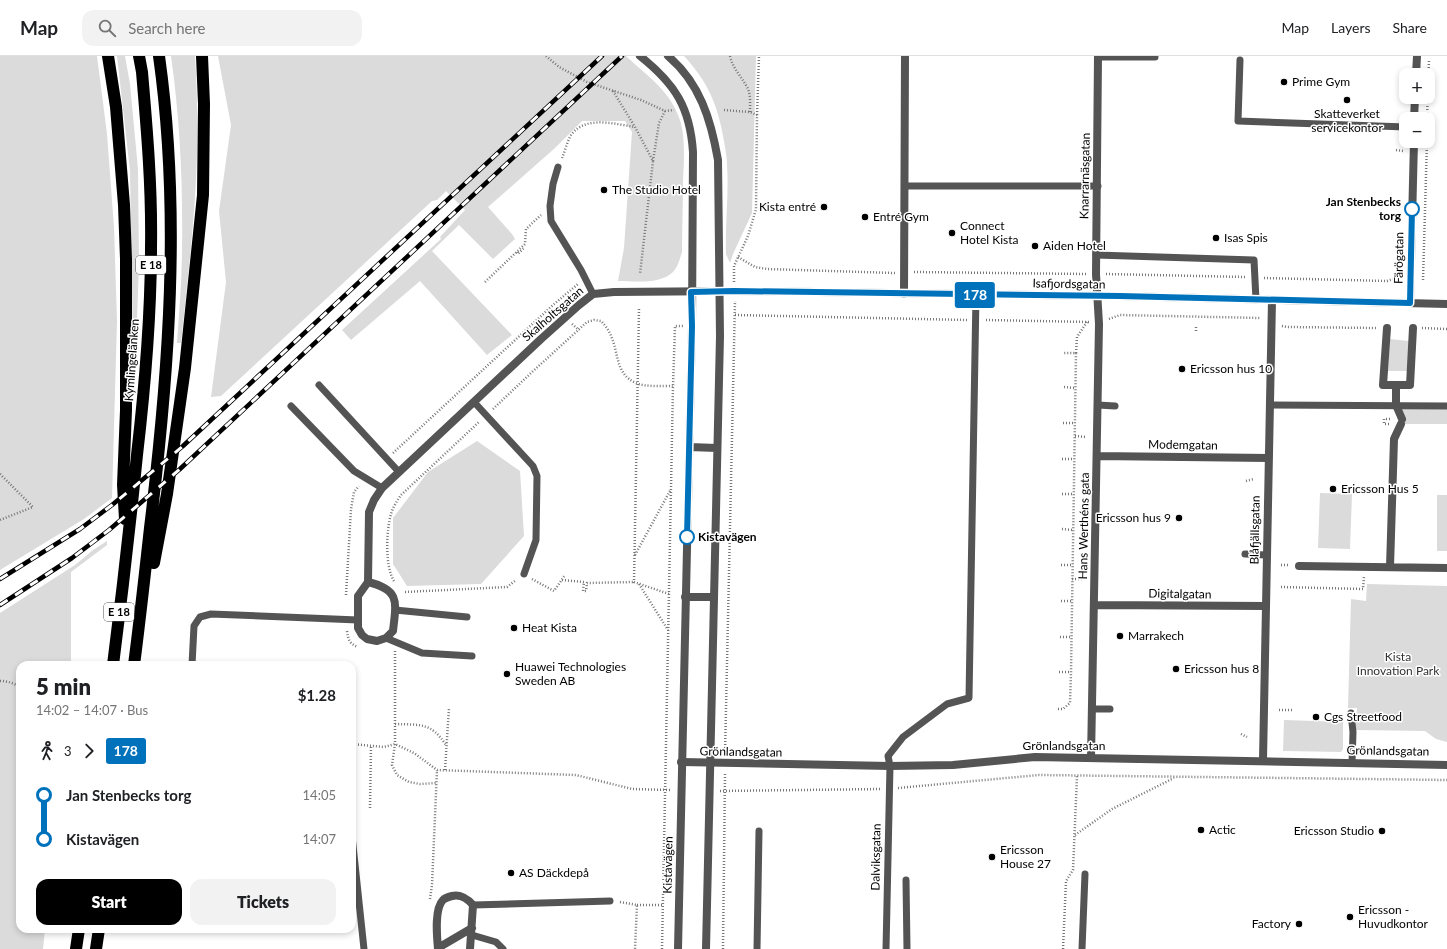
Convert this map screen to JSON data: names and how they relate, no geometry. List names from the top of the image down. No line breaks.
{"streets":{"highway":["E 18","Kymlingelänken"],"street":["Knarrarnäsgatan","Färögatan","Isafjordsgatan","Skalholtsgatan","Modemgatan","Hans Werthéns gata","Blåfjällsgatan","Digitalgatan","Grönlandsgatan","Kistavägen"],"lane":["Dalviksgatan"]},"crossings":[["Knarrarnäsgatan","Isafjordsgatan"],["Knarrarnäsgatan","Hans Werthéns gata"],["Färögatan","Isafjordsgatan"],["E 18","Kymlingelänken"],["Isafjordsgatan","Skalholtsgatan"],["Isafjordsgatan","Hans Werthéns gata"],["Isafjordsgatan","Blåfjällsgatan"],["Isafjordsgatan","Kistavägen"],["Skalholtsgatan","Kistavägen"],["Modemgatan","Hans Werthéns gata"],["Modemgatan","Blåfjällsgatan"],["Hans Werthéns gata","Digitalgatan"],["Hans Werthéns gata","Grönlandsgatan"],["Blåfjällsgatan","Digitalgatan"],["Blåfjällsgatan","Grönlandsgatan"],["Grönlandsgatan","Dalviksgatan"],["Grönlandsgatan","Kistavägen"]],"parks":["Kista Innovation Park"],"places":["Prime Gym","Skatteverket servicekontor","The Studio Hotel","Kista entré","Jan Stenbecks torg","Entré Gym","Connect Hotel Kista","Isas Spis","Aiden Hotel","Ericsson hus 10","Ericsson Hus 5","Ericsson hus 9","Kistavägen","Heat Kista","Marrakech","Ericsson hus 8","Huawei Technologies Sweden AB","Cgs Streetfood","Actic","Ericsson Studio","Ericsson House 27","AS Däckdepå","Ericsson - Huvudkontor","Factory"],"lines":["bus line 178"],"page":{"header":"Map","search":"Search here","nav":["Map","Layers","Share"],"on_map":"178","map_buttons":["+","−"],"heading":["5 min","14:02 – 14:07 · Bus","$1.28"],"legs":["3","178"],"list":[{"name":"Jan Stenbecks torg","value":"14:05"},{"name":"Kistavägen","value":"14:07"}],"buttons":["Start","Tickets"]}}
